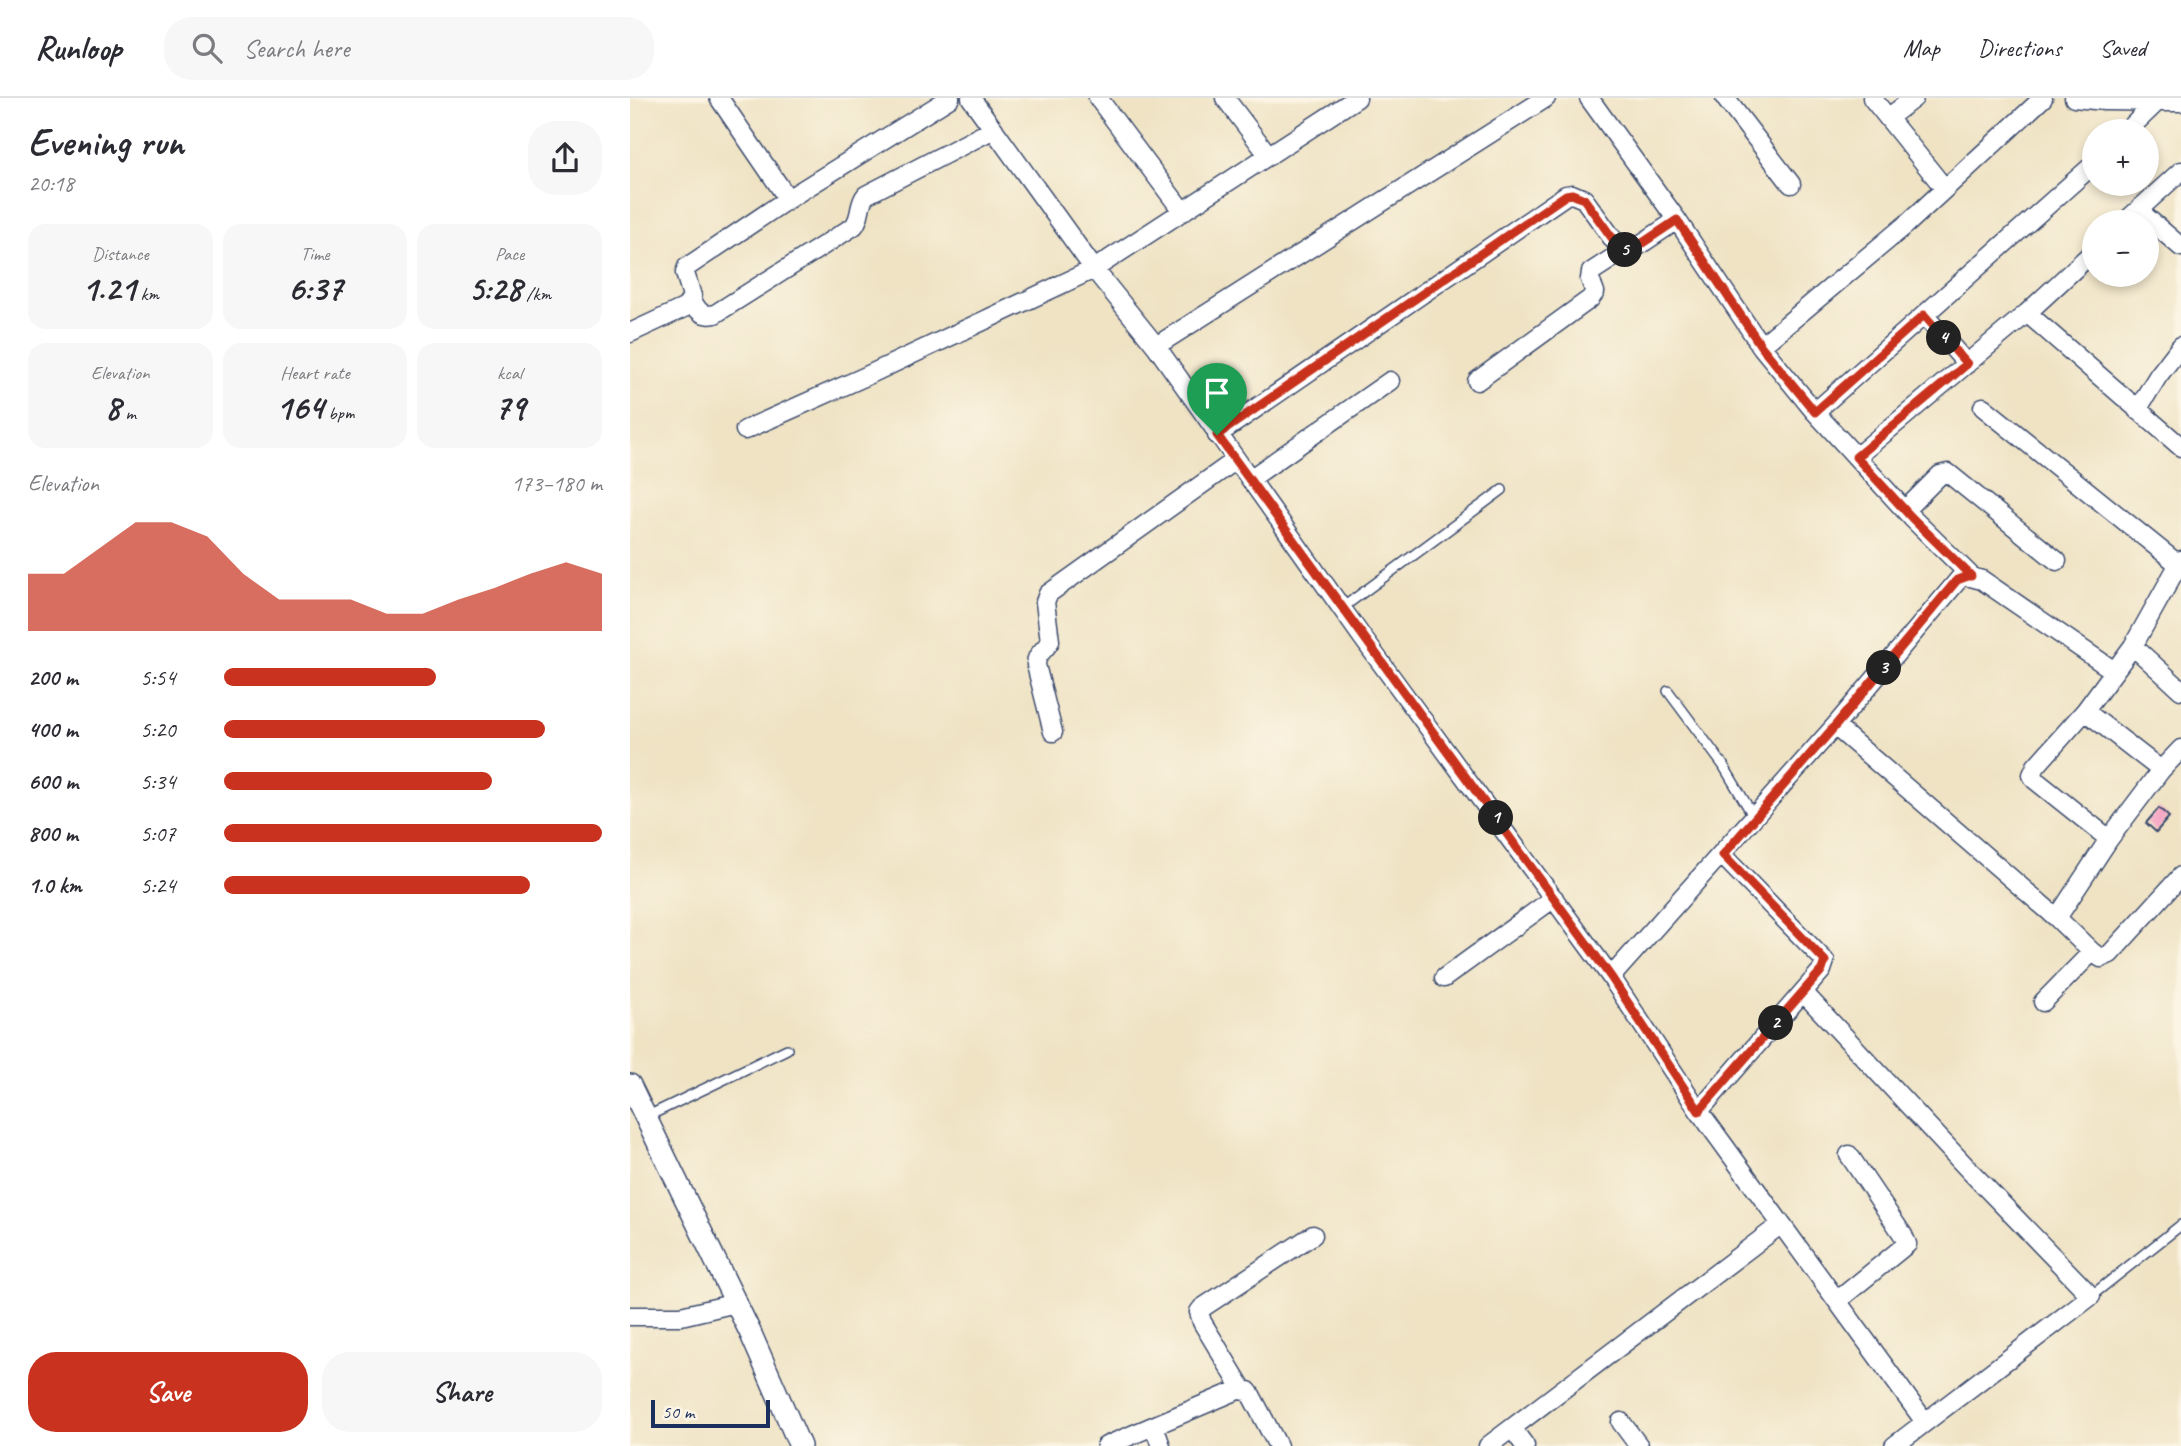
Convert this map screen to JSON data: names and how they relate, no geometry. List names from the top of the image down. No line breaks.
{"scale_bar":"50 m","page":{"header":"Runloop","search":"Search here","nav":["Map","Directions","Saved"],"heading":["Evening run","20:18"],"map_buttons":["+","−"],"stats":[["Distance","1.21 km"],["Time","6:37"],["Pace","5:28 /km"],["Elevation","8 m"],["Heart rate","164 bpm"],["kcal","79"]],"pins":["5","4","3","1","2"],"chart":["Elevation","173–180 m"],"list":[{"name":"200 m","note":"5:54"},{"name":"400 m","note":"5:20"},{"name":"600 m","note":"5:34"},{"name":"800 m","note":"5:07"},{"name":"1.0 km","note":"5:24"}],"buttons":["Save","Share"],"scale":"50 m"}}
